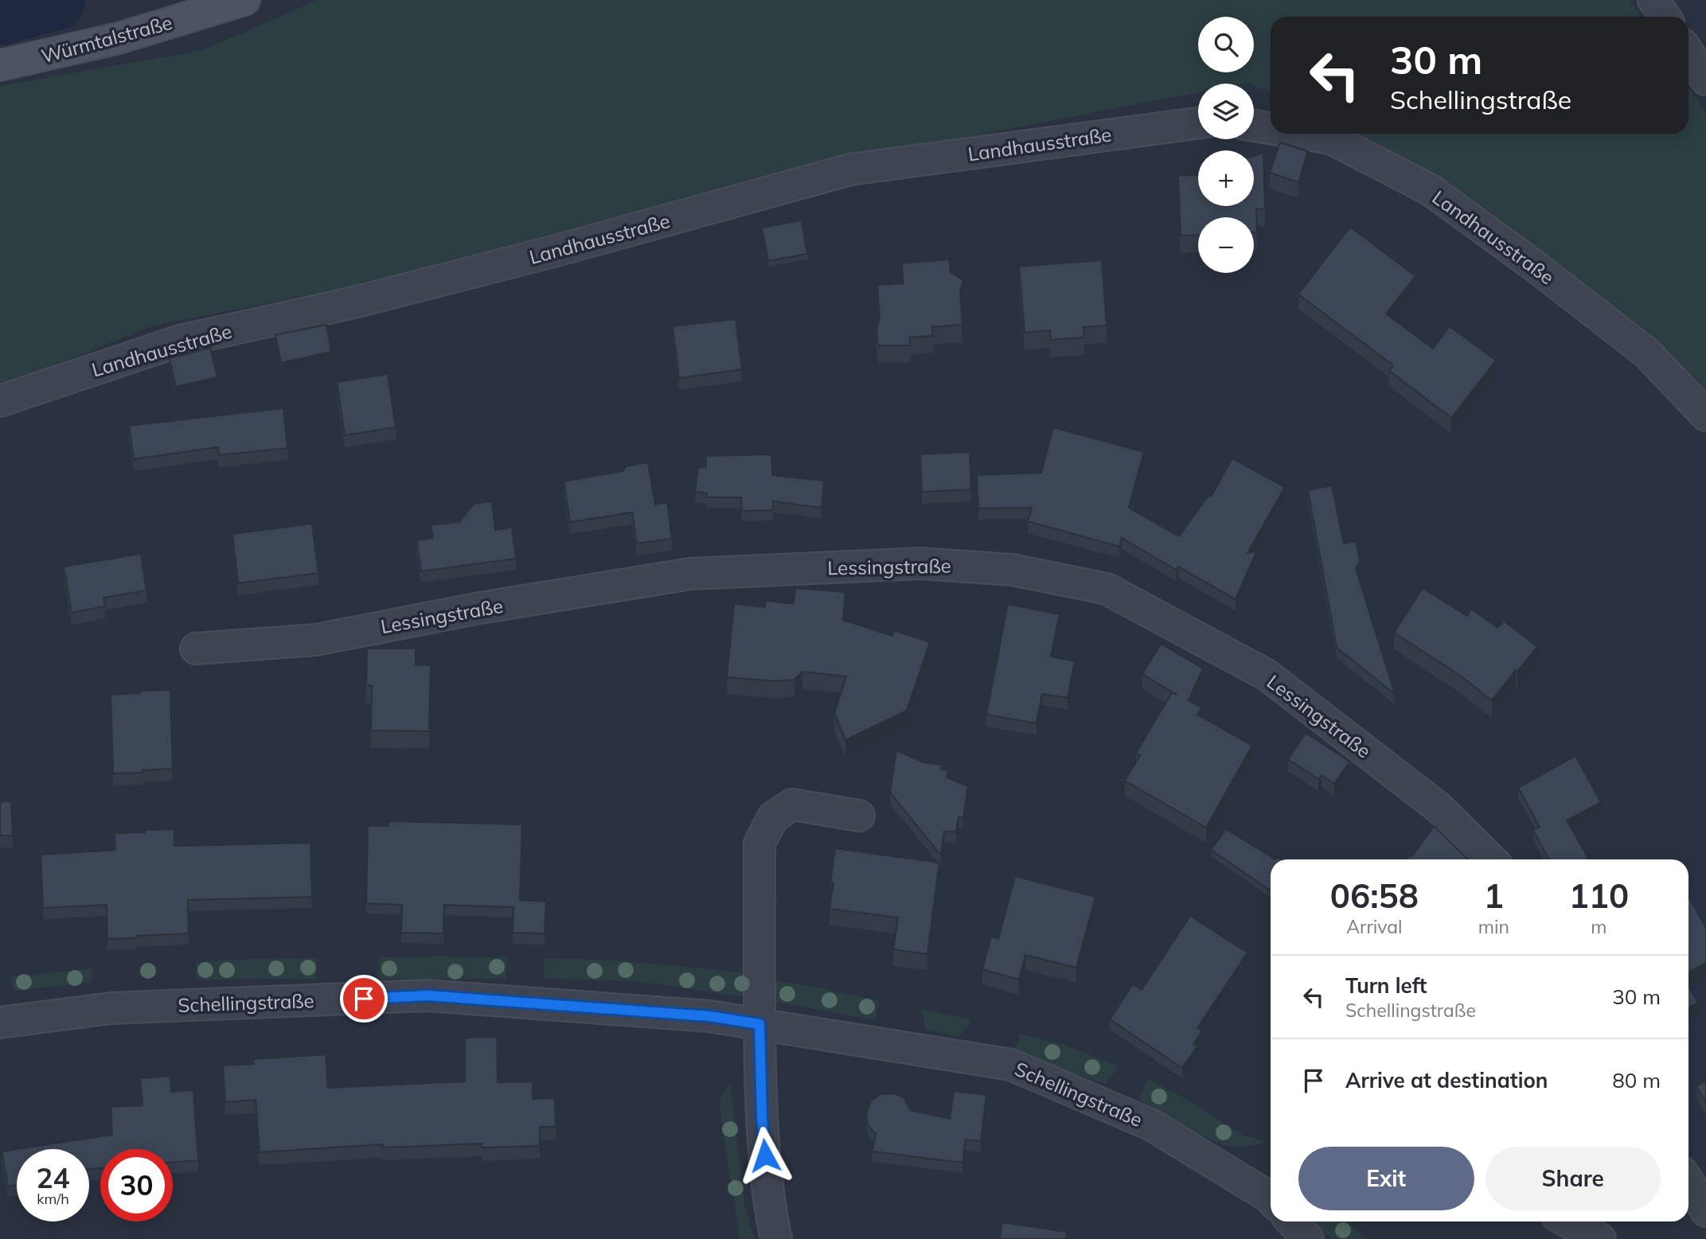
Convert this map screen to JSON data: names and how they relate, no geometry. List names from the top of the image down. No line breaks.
{"streets":{"main road":["Würmtalstraße"],"street":["Landhausstraße","Lessingstraße","Schellingstraße"]},"page":{"map_buttons":["+","−"],"turn":["30 m","Schellingstraße"],"eta":["06:58","Arrival","1","min","110","m"],"list":[{"name":"Turn left","note":"Schellingstraße","value":"30 m"},{"name":"Arrive at destination","value":"80 m"}],"buttons":["Exit","Share"],"speed":"24 km/h","limit":"30"}}
